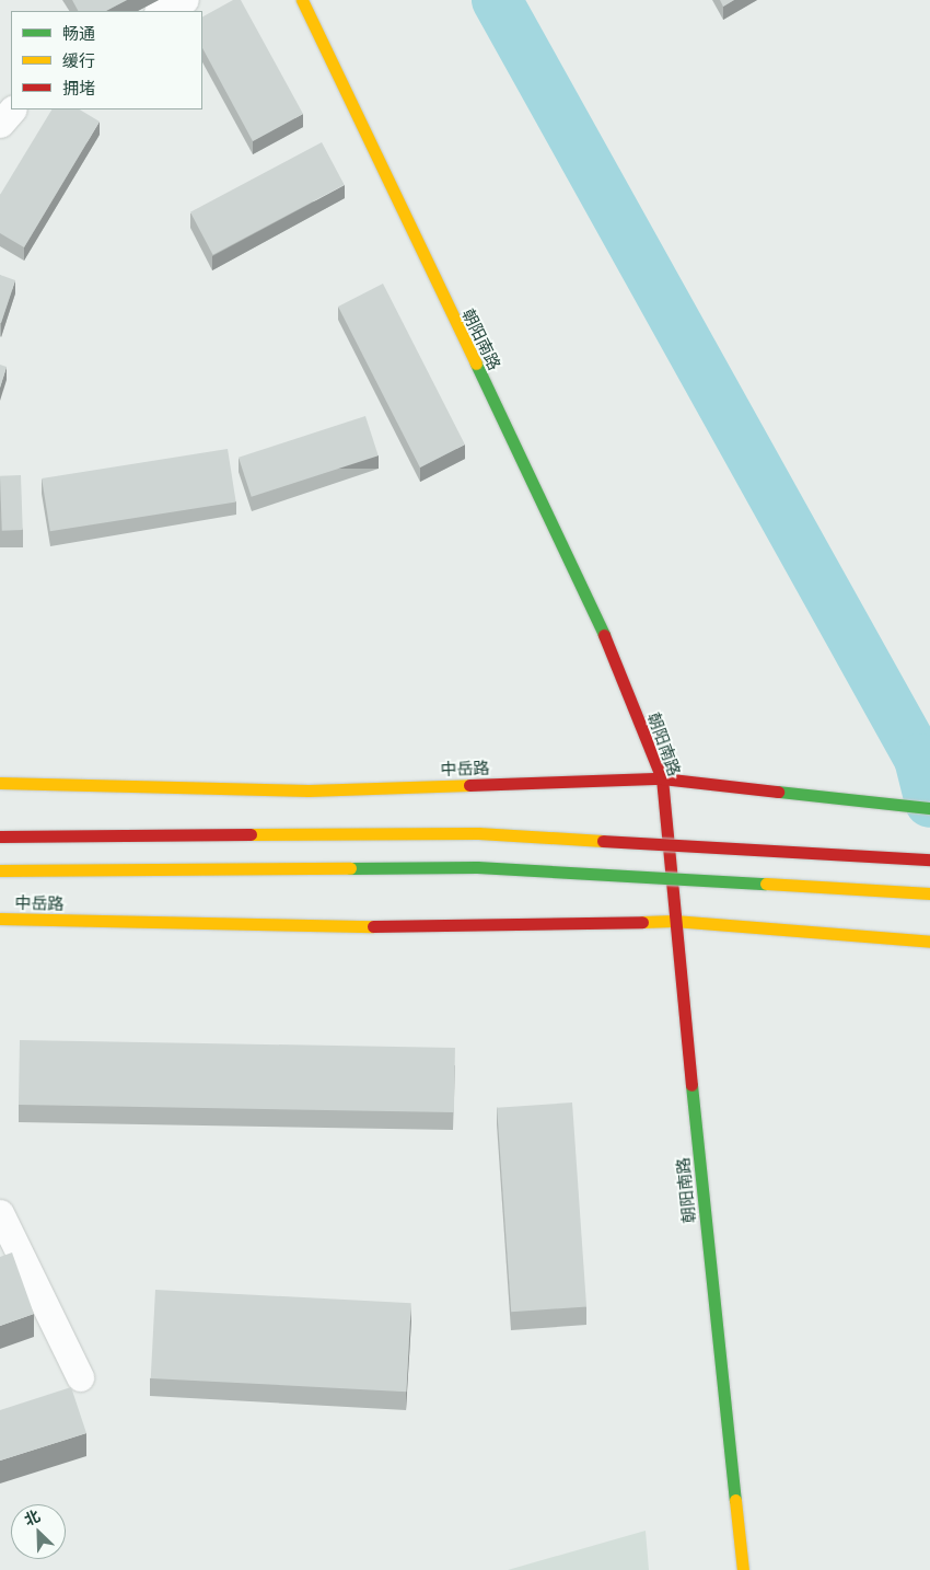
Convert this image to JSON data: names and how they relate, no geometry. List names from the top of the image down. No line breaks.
{"streets":{"main road":["朝阳南路","中岳路"]},"crossings":[["朝阳南路","中岳路"]],"legend":["畅通","缓行","拥堵"],"north":"top left"}
